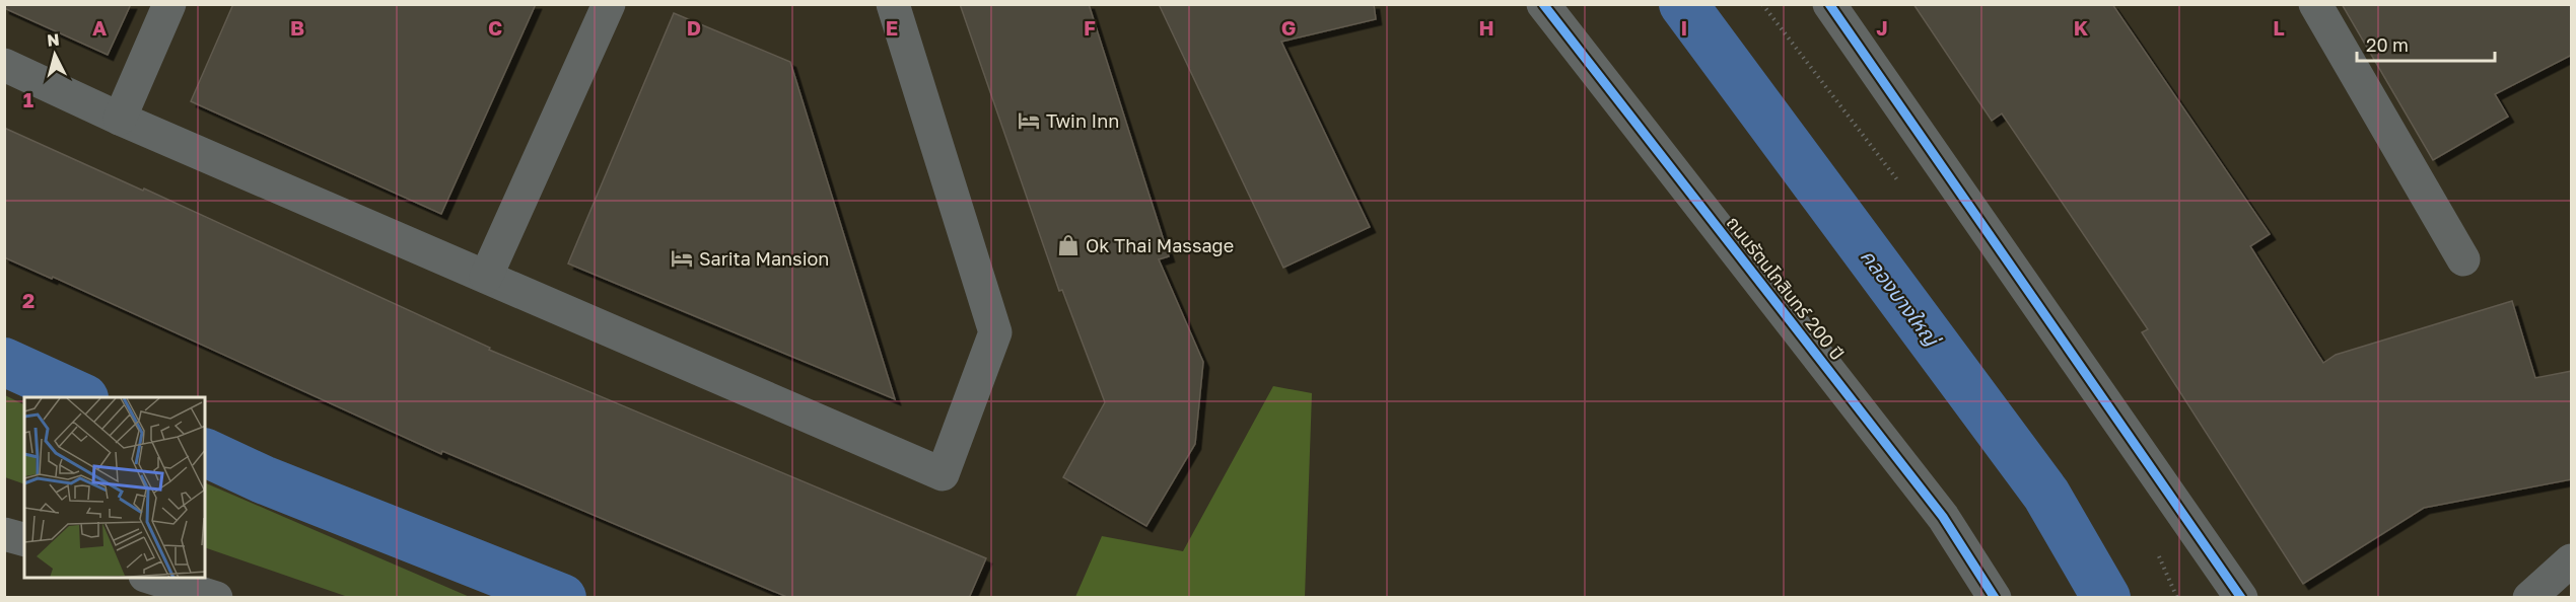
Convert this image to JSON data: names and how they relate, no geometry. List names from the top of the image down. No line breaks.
{"streets":{"street":["ถนนรัตนโกสินทร์ 200 ปี"]},"water":["คลองบางใหญ่"],"places":{"hotel":["Twin Inn","Sarita Mansion"],"shop":["Ok Thai Massage"]},"scale_bar":"20 m","north":"top","grid":{"columns":["A","B","C","D","E","F","G","H","I","J","K","L"],"rows":["1","2"]}}
